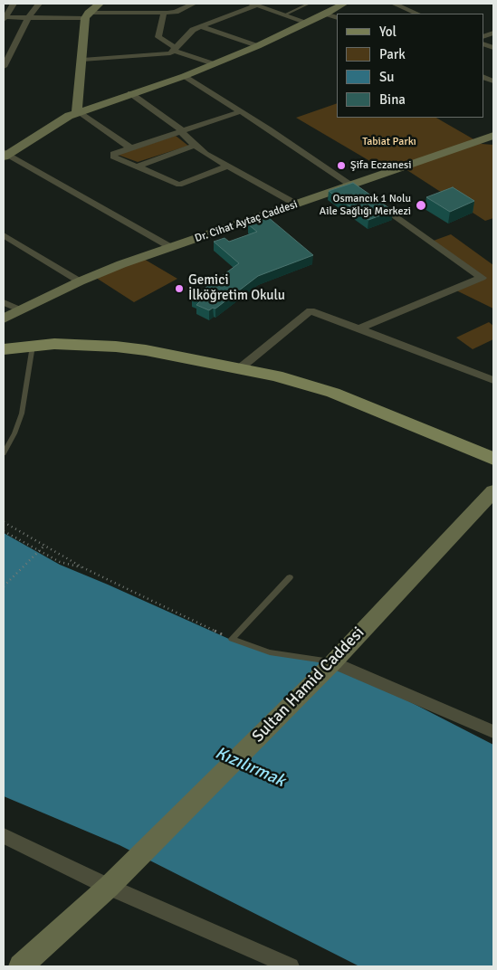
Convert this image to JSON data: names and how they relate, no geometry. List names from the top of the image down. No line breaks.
{"streets":{"street":["Dr. Cihat Aytaç Caddesi","Sultan Hamid Caddesi"]},"water":["Kızılırmak"],"parks":["Tabiat Parkı"],"places":["Şifa Eczanesi","Osmancık 1 Nolu Aile Sağlığı Merkezi","Gemici İlköğretim Okulu"],"legend":["Yol","Park","Su","Bina"]}
